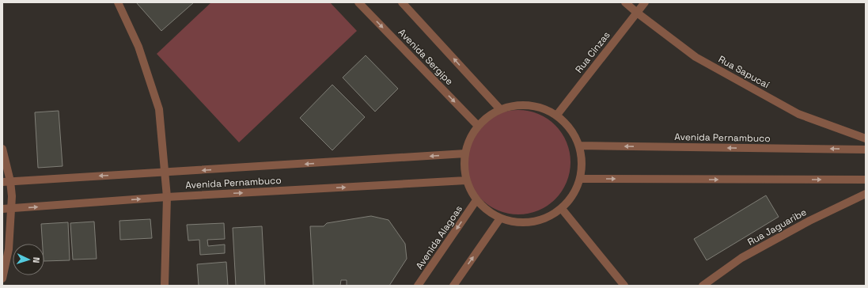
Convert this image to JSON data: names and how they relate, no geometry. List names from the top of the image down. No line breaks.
{"streets":{"street":["Rua Cinzas","Avenida Sergipe","Rua Sapucaí","Avenida Pernambuco","Rua Jaguaribe","Avenida Alagoas"]},"crossings":[["Rua Cinzas","Rua Sapucaí"]],"north":"right"}
